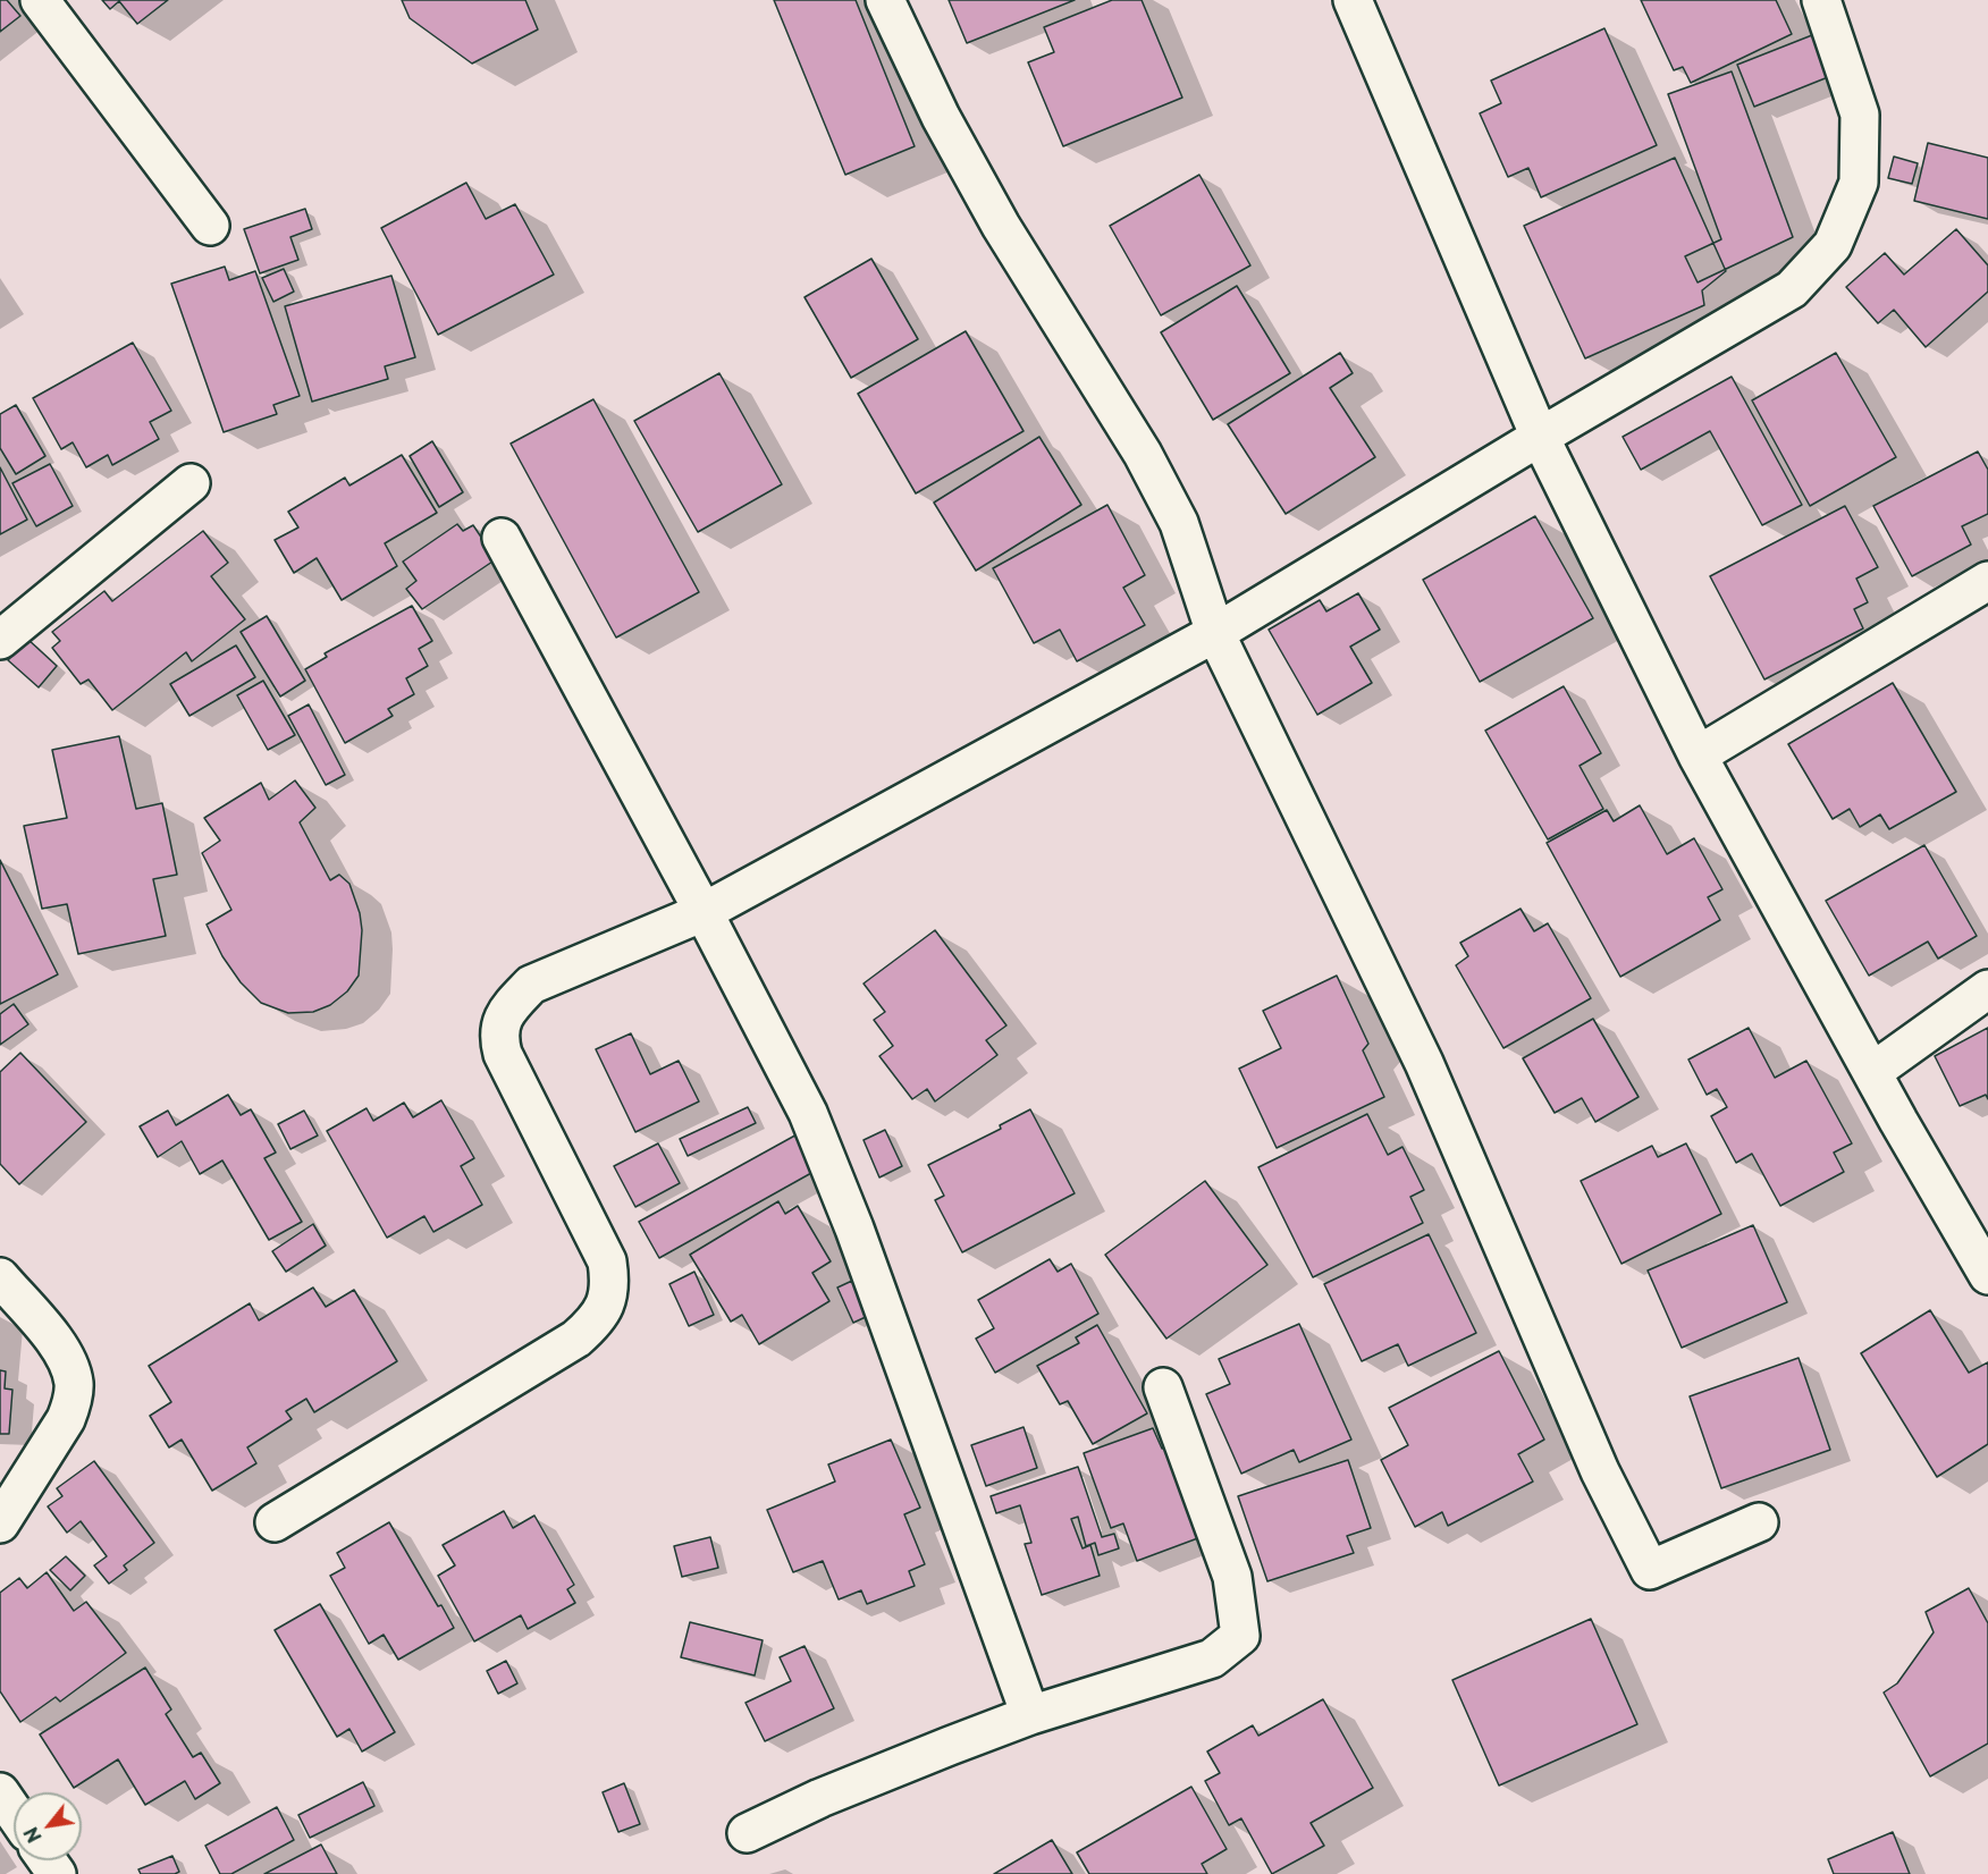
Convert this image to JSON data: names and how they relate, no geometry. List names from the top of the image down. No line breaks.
{"north":"bottom left"}
